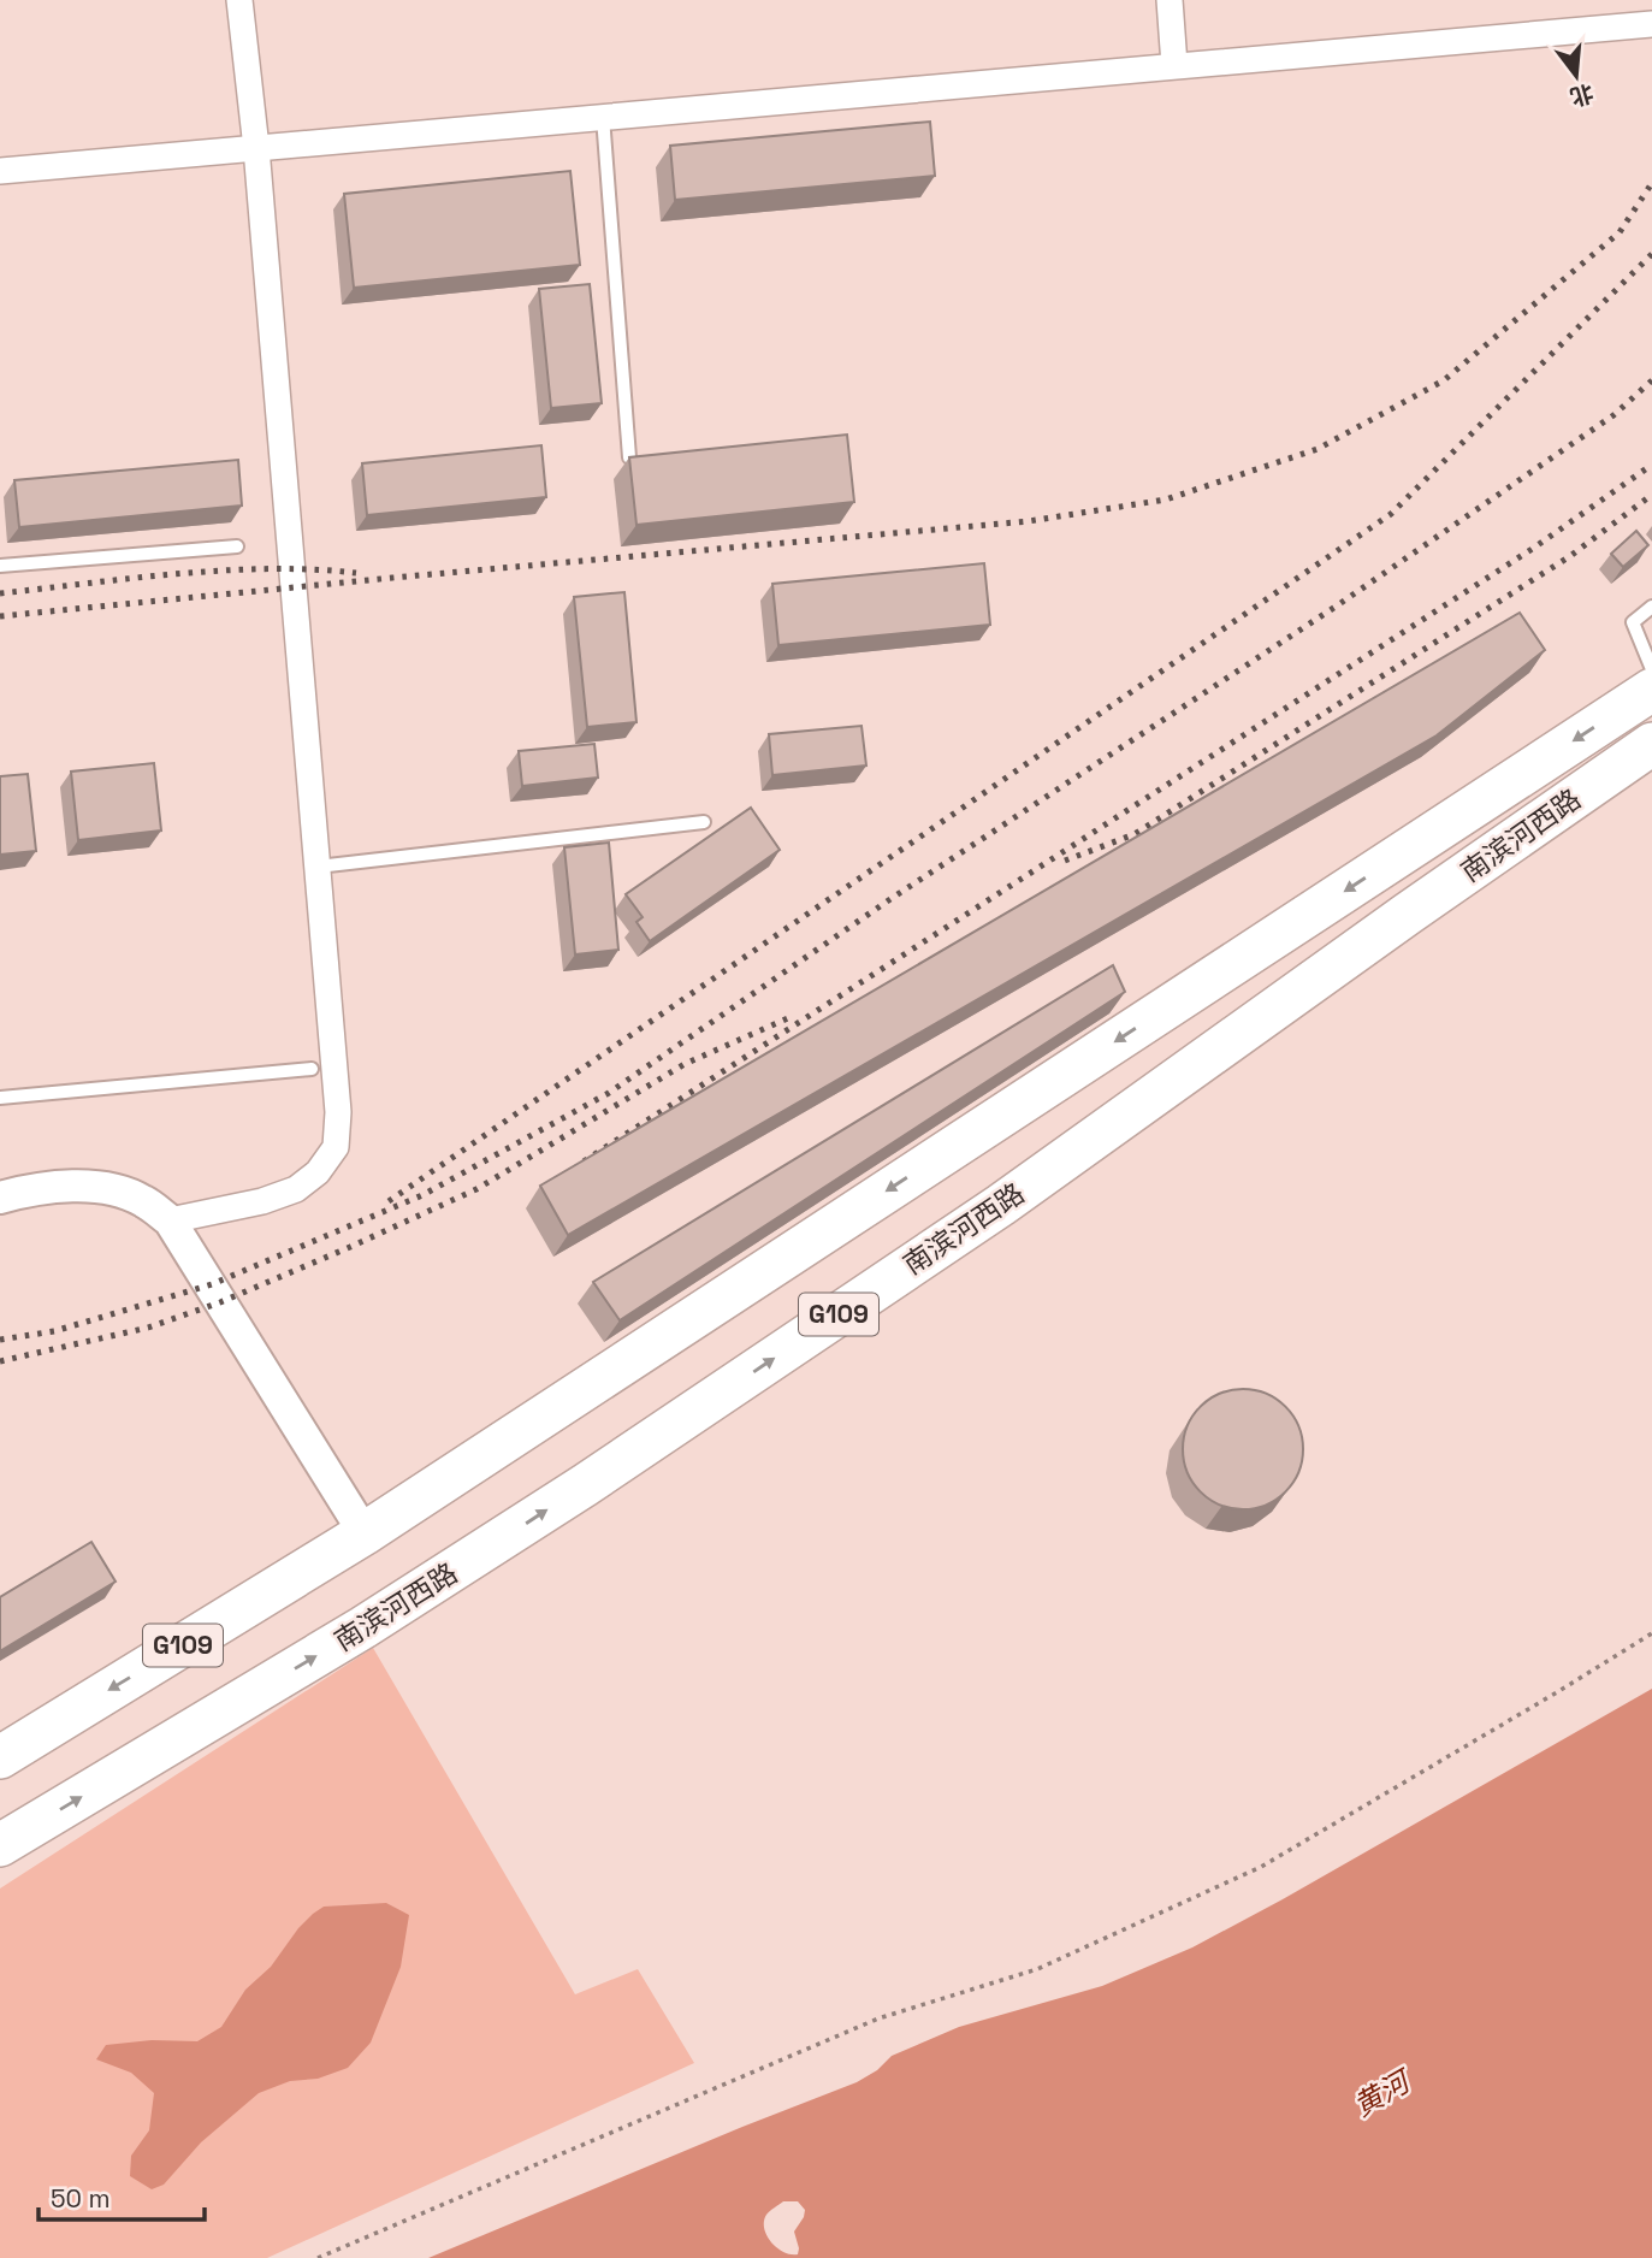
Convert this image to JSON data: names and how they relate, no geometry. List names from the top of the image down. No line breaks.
{"streets":{"highway":["南滨河西路","G109"]},"crossings":[["南滨河西路","G109"]],"water":["黄河"],"scale_bar":"50 m","north":"bottom"}
